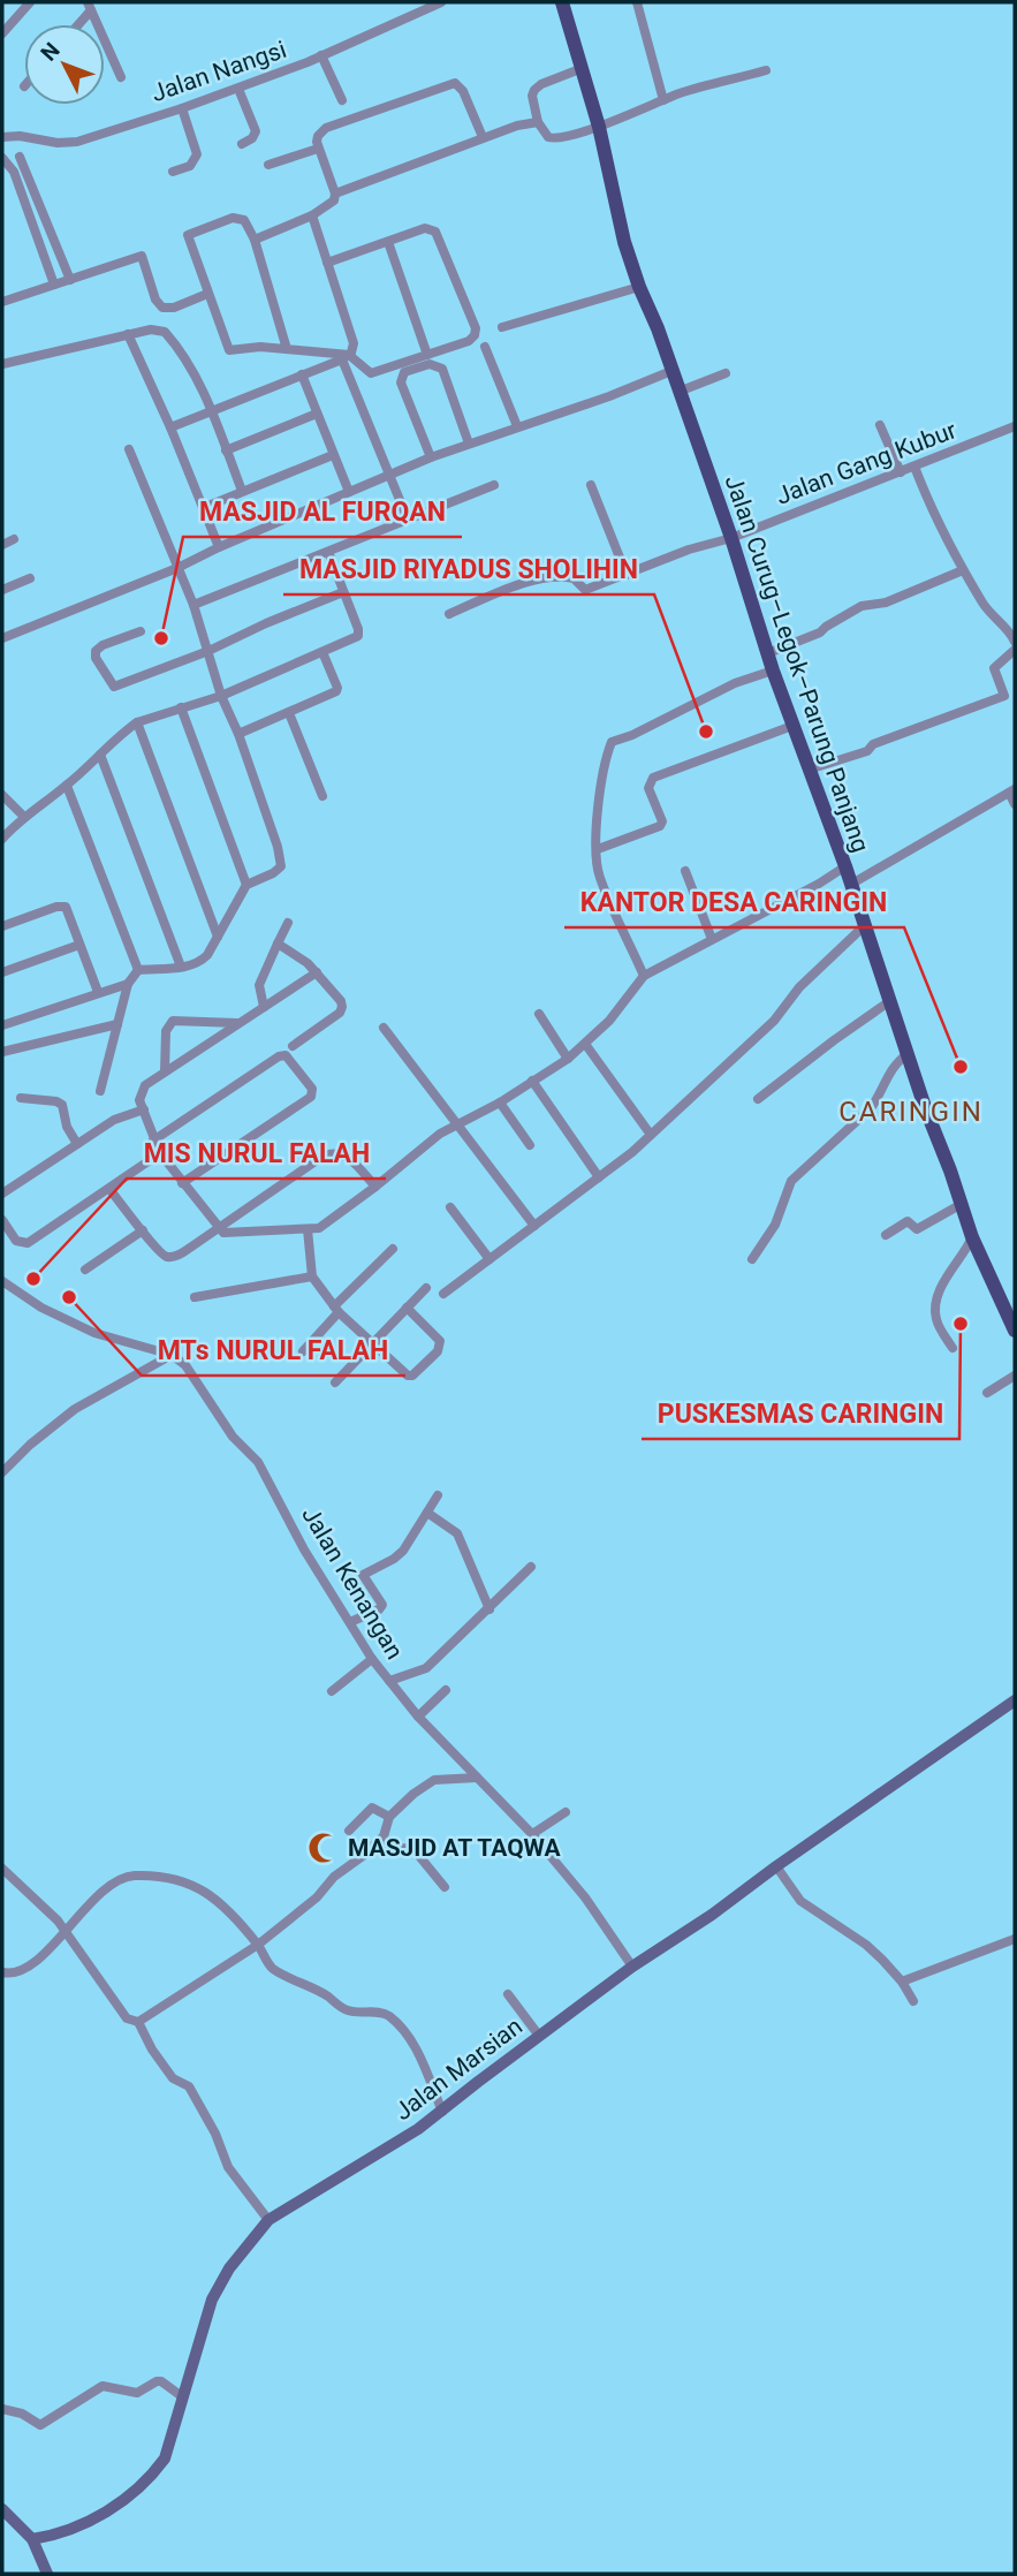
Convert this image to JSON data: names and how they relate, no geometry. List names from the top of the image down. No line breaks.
{"streets":{"main road":["Jalan Curug–Legok–Parung Panjang"],"street":["Jalan Nangsi","Jalan Gang Kubur","Jalan Kenangan","Jalan Marsian"]},"crossings":[["Jalan Gang Kubur","Jalan Curug–Legok–Parung Panjang"],["Jalan Kenangan","Jalan Marsian"]],"districts":["CARINGIN"],"places":{"other":["MASJID AL FURQAN","MASJID RIYADUS SHOLIHIN","KANTOR DESA CARINGIN","MIS NURUL FALAH","MTs NURUL FALAH","PUSKESMAS CARINGIN"],"mosque":["MASJID AT TAQWA"]},"north":"top left"}
